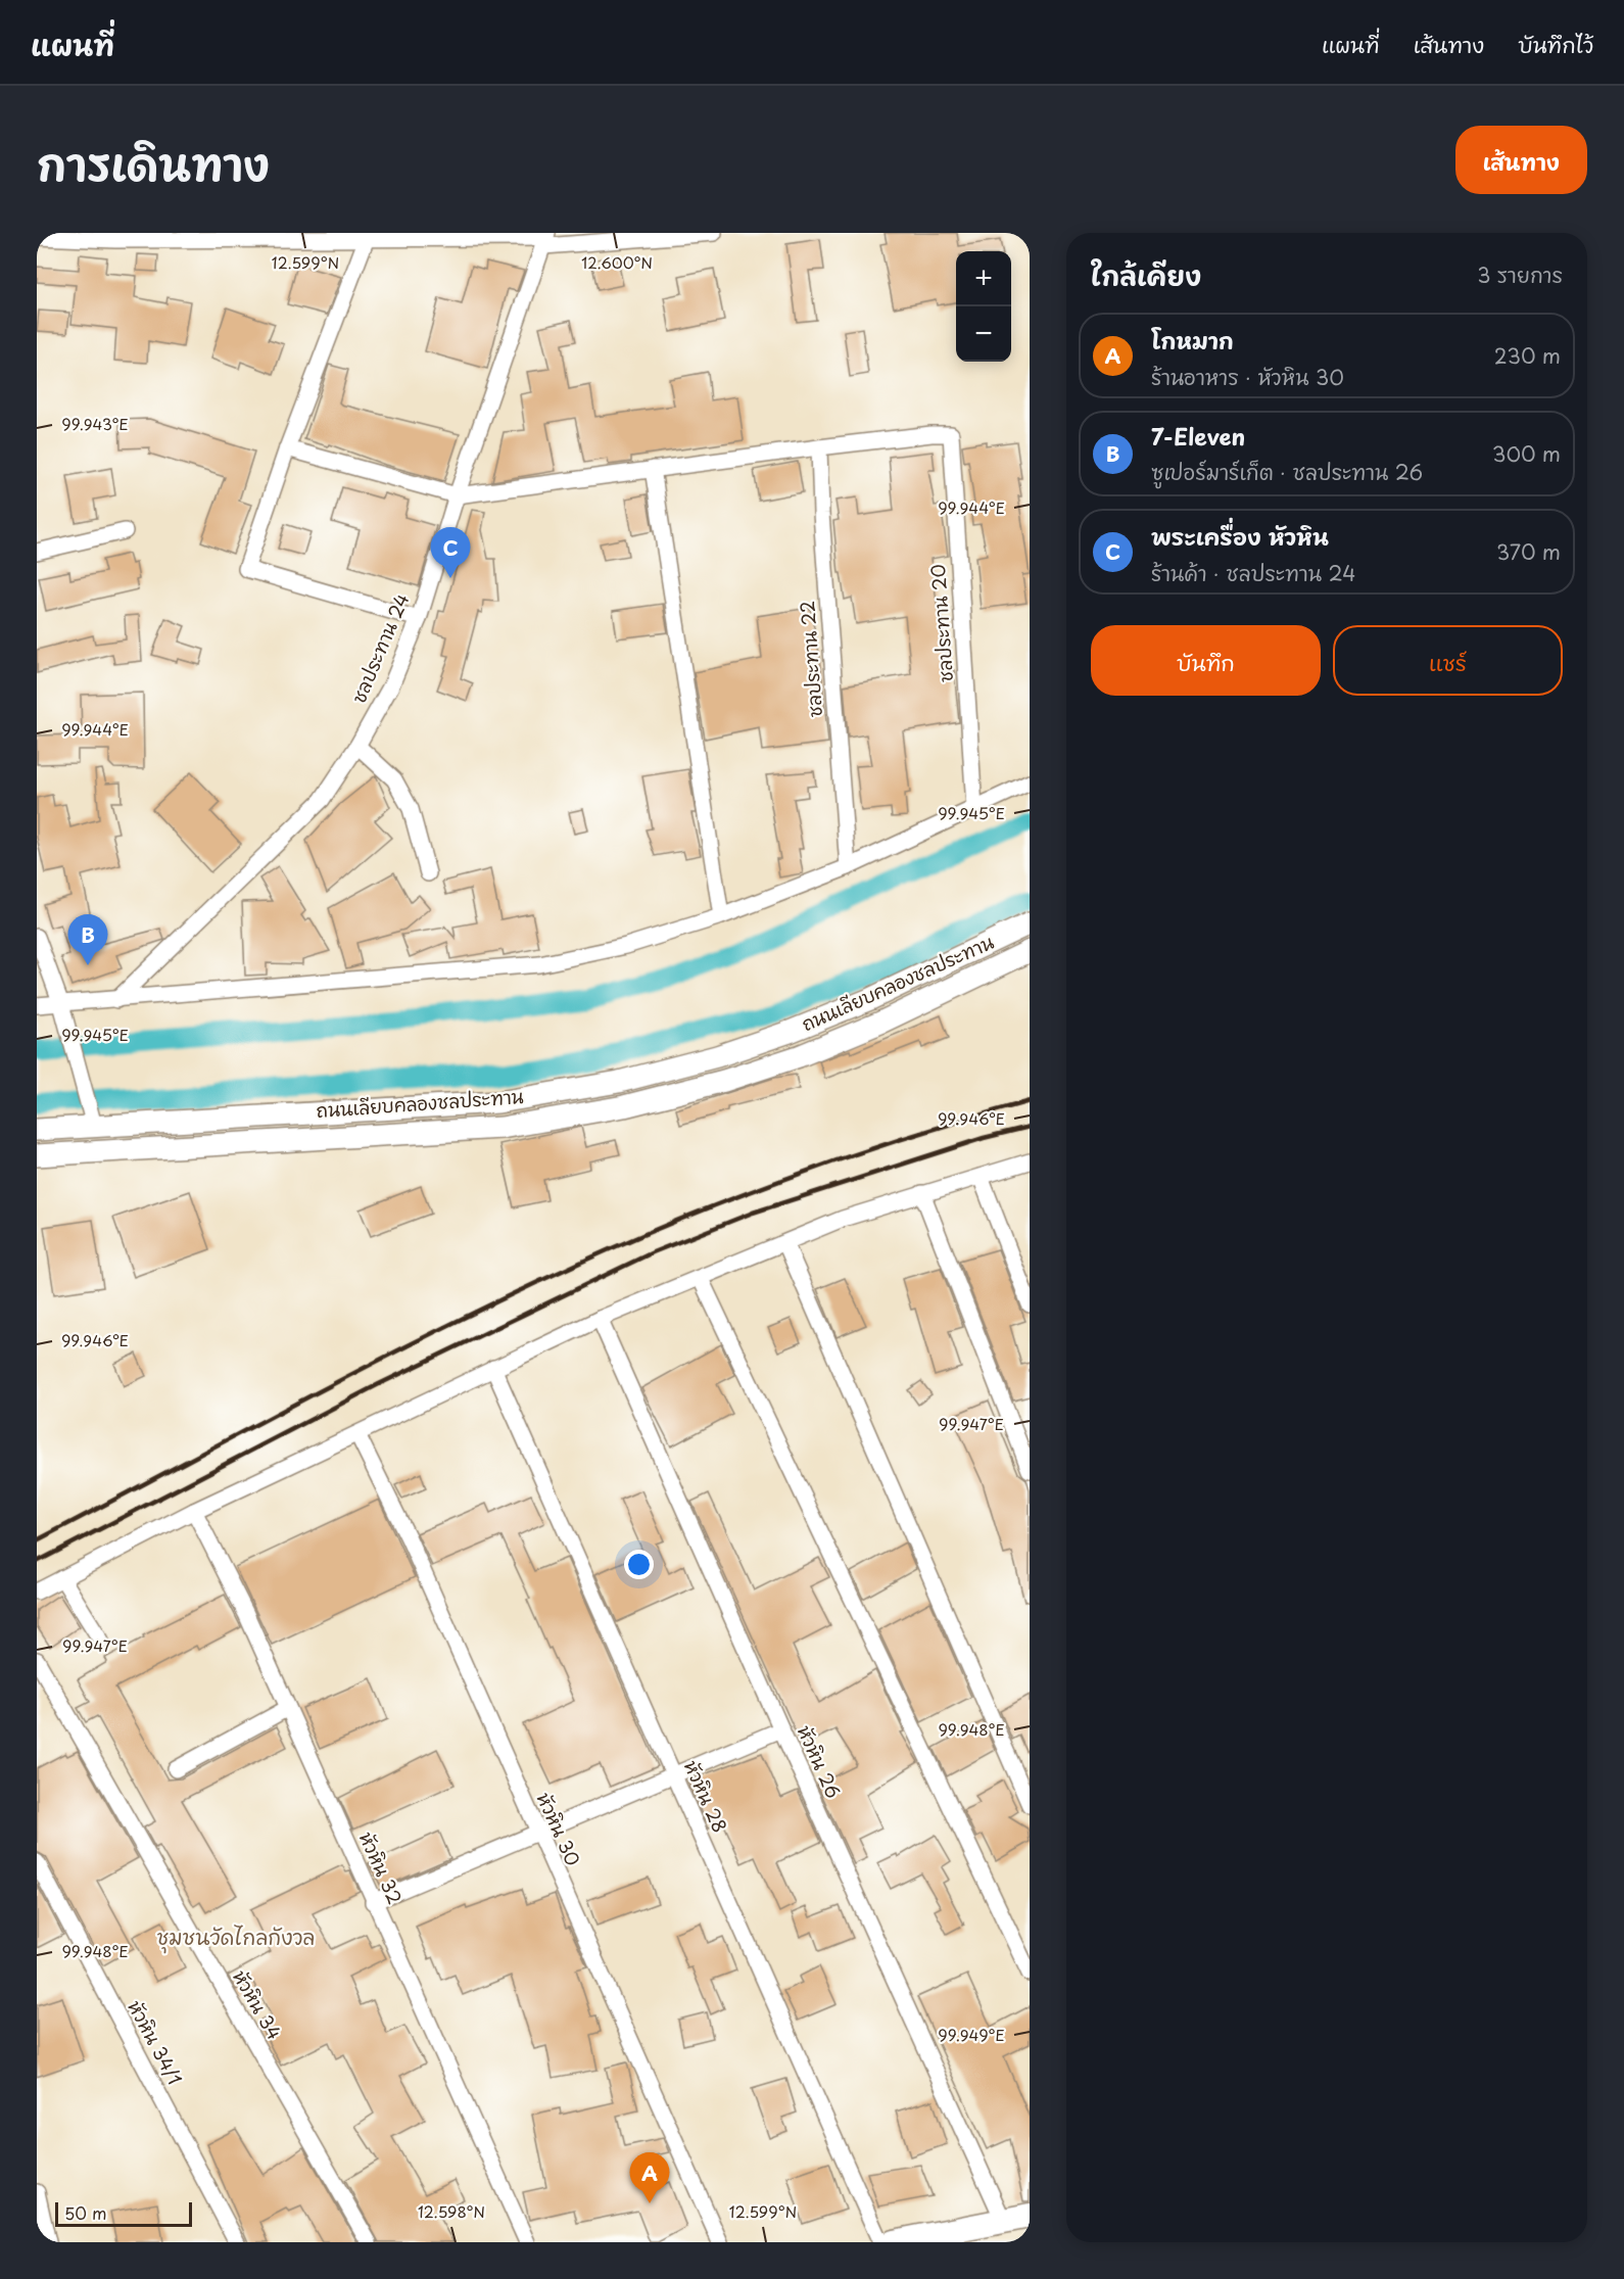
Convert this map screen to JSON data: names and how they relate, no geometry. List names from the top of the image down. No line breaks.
{"streets":{"street":["ชลประทาน 20","ชลประทาน 24","ชลประทาน 22","ถนนเลียบคลองชลประทาน","หัวหิน 26","หัวหิน 28","หัวหิน 30","หัวหิน 32","หัวหิน 34","หัวหิน 34/1"]},"crossings":[["ชลประทาน 20","ชลประทาน 22"]],"districts":["ชุมชนวัดไกลกังวล"],"scale_bar":"50 m","page":{"header":"แผนที่","nav":["แผนที่","เส้นทาง","บันทึกไว้"],"title":"การเดินทาง","buttons":["เส้นทาง",["บันทึก","แชร์"]],"heading":["ใกล้เคียง","3 รายการ"],"map_buttons":["+","−"],"list":[{"mark":"A","name":"โกหมาก","note":"ร้านอาหาร · หัวหิน 30","value":"230 m"},{"mark":"B","name":"7-Eleven","note":"ซูเปอร์มาร์เก็ต · ชลประทาน 26","value":"300 m"},{"mark":"C","name":"พระเครื่อง หัวหิน","note":"ร้านค้า · ชลประทาน 24","value":"370 m"}],"pins":["C","B","A"],"scale":"50 m"},"coordinates":["12.599°N","12.600°N","99.943°E","99.944°E","99.945°E","99.946°E","99.947°E","99.948°E","99.949°E","12.598°N"]}
